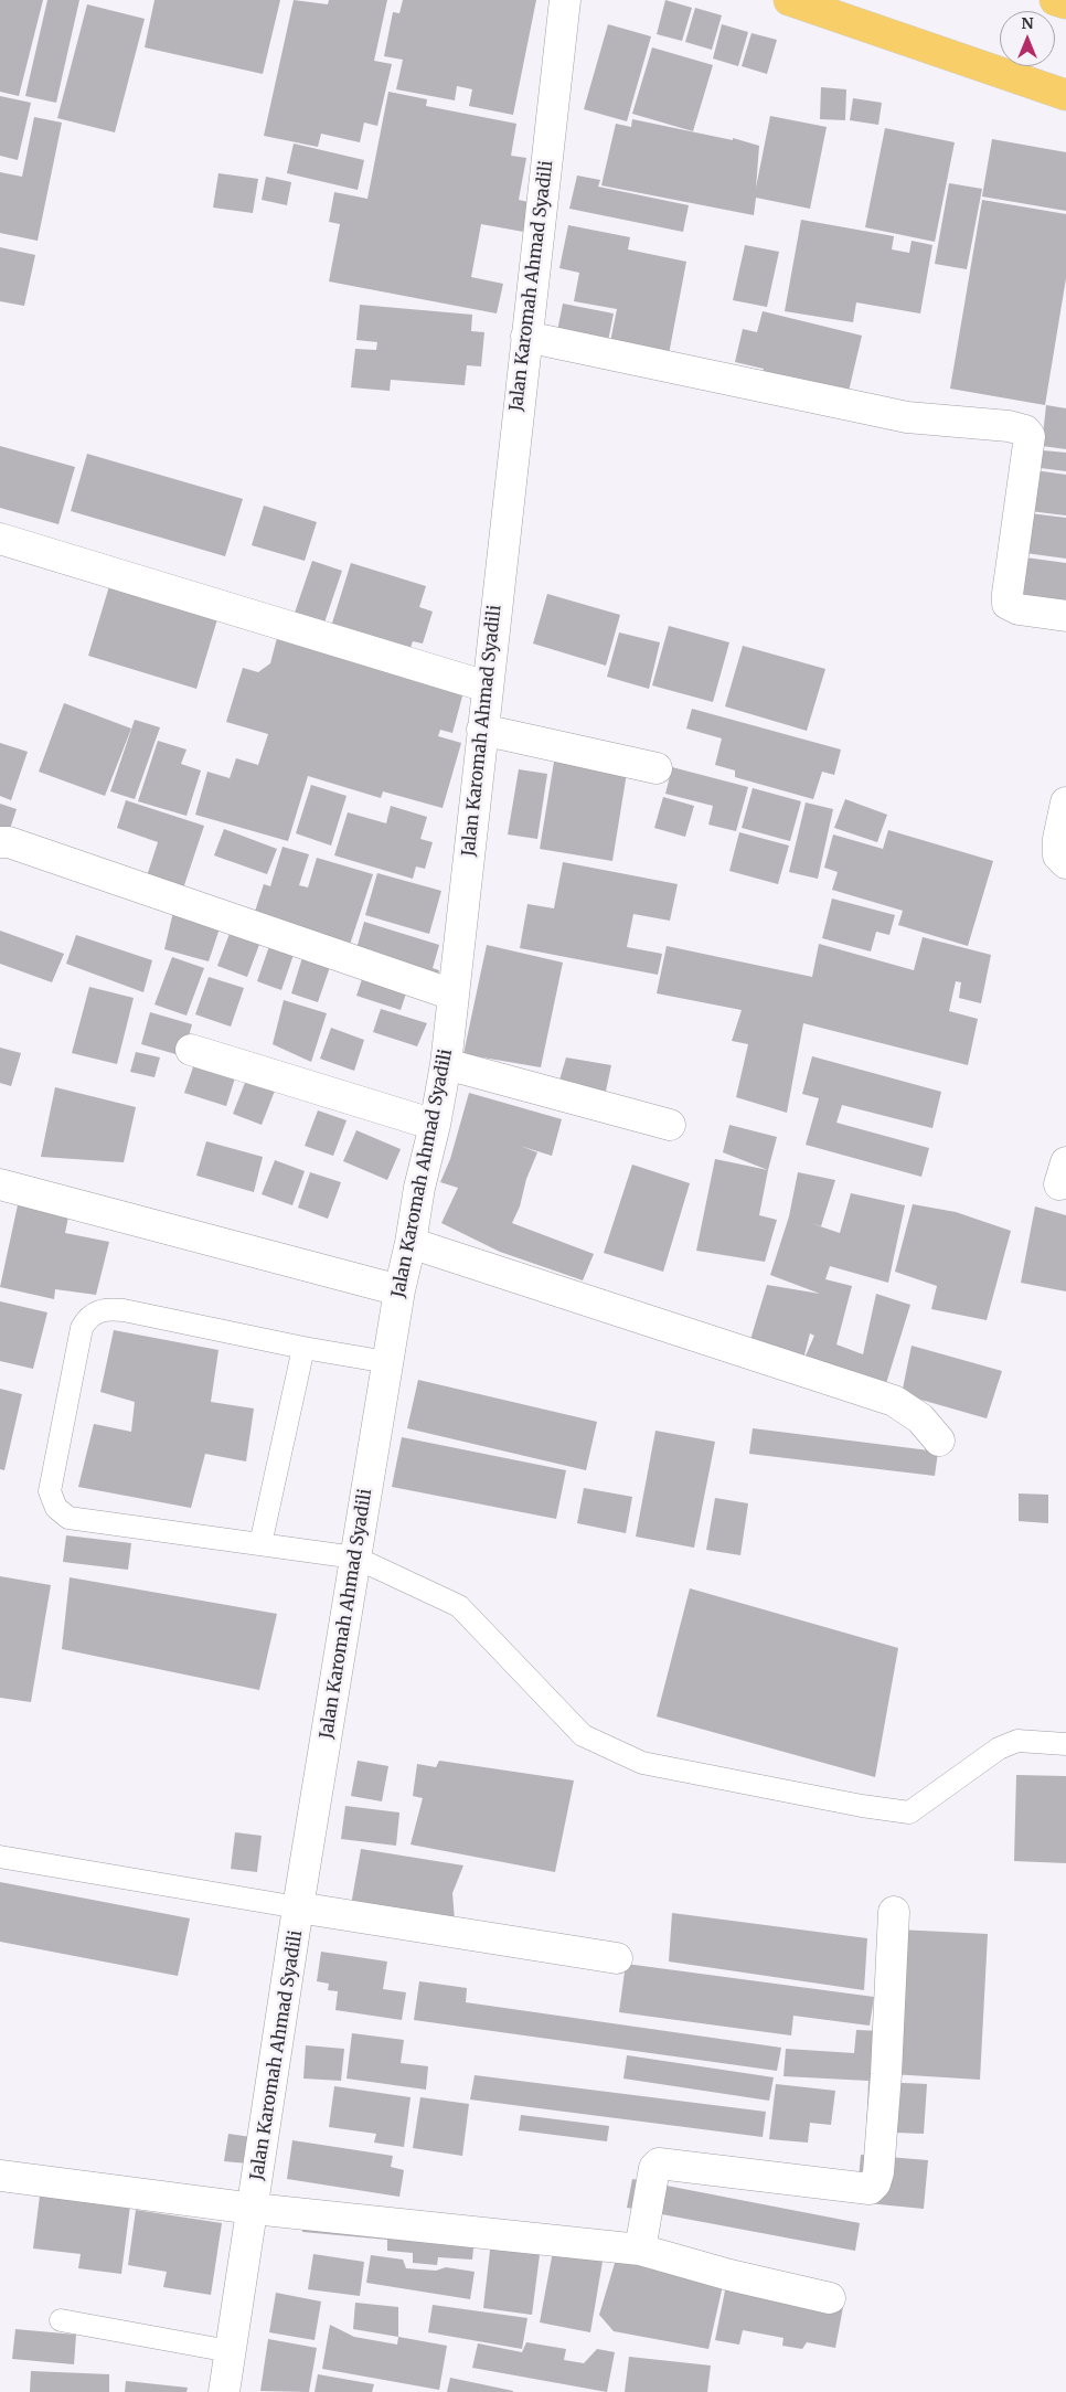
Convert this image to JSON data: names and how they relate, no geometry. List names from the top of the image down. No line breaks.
{"streets":{"street":["Jalan Karomah Ahmad Syadili"]},"north":"top"}
